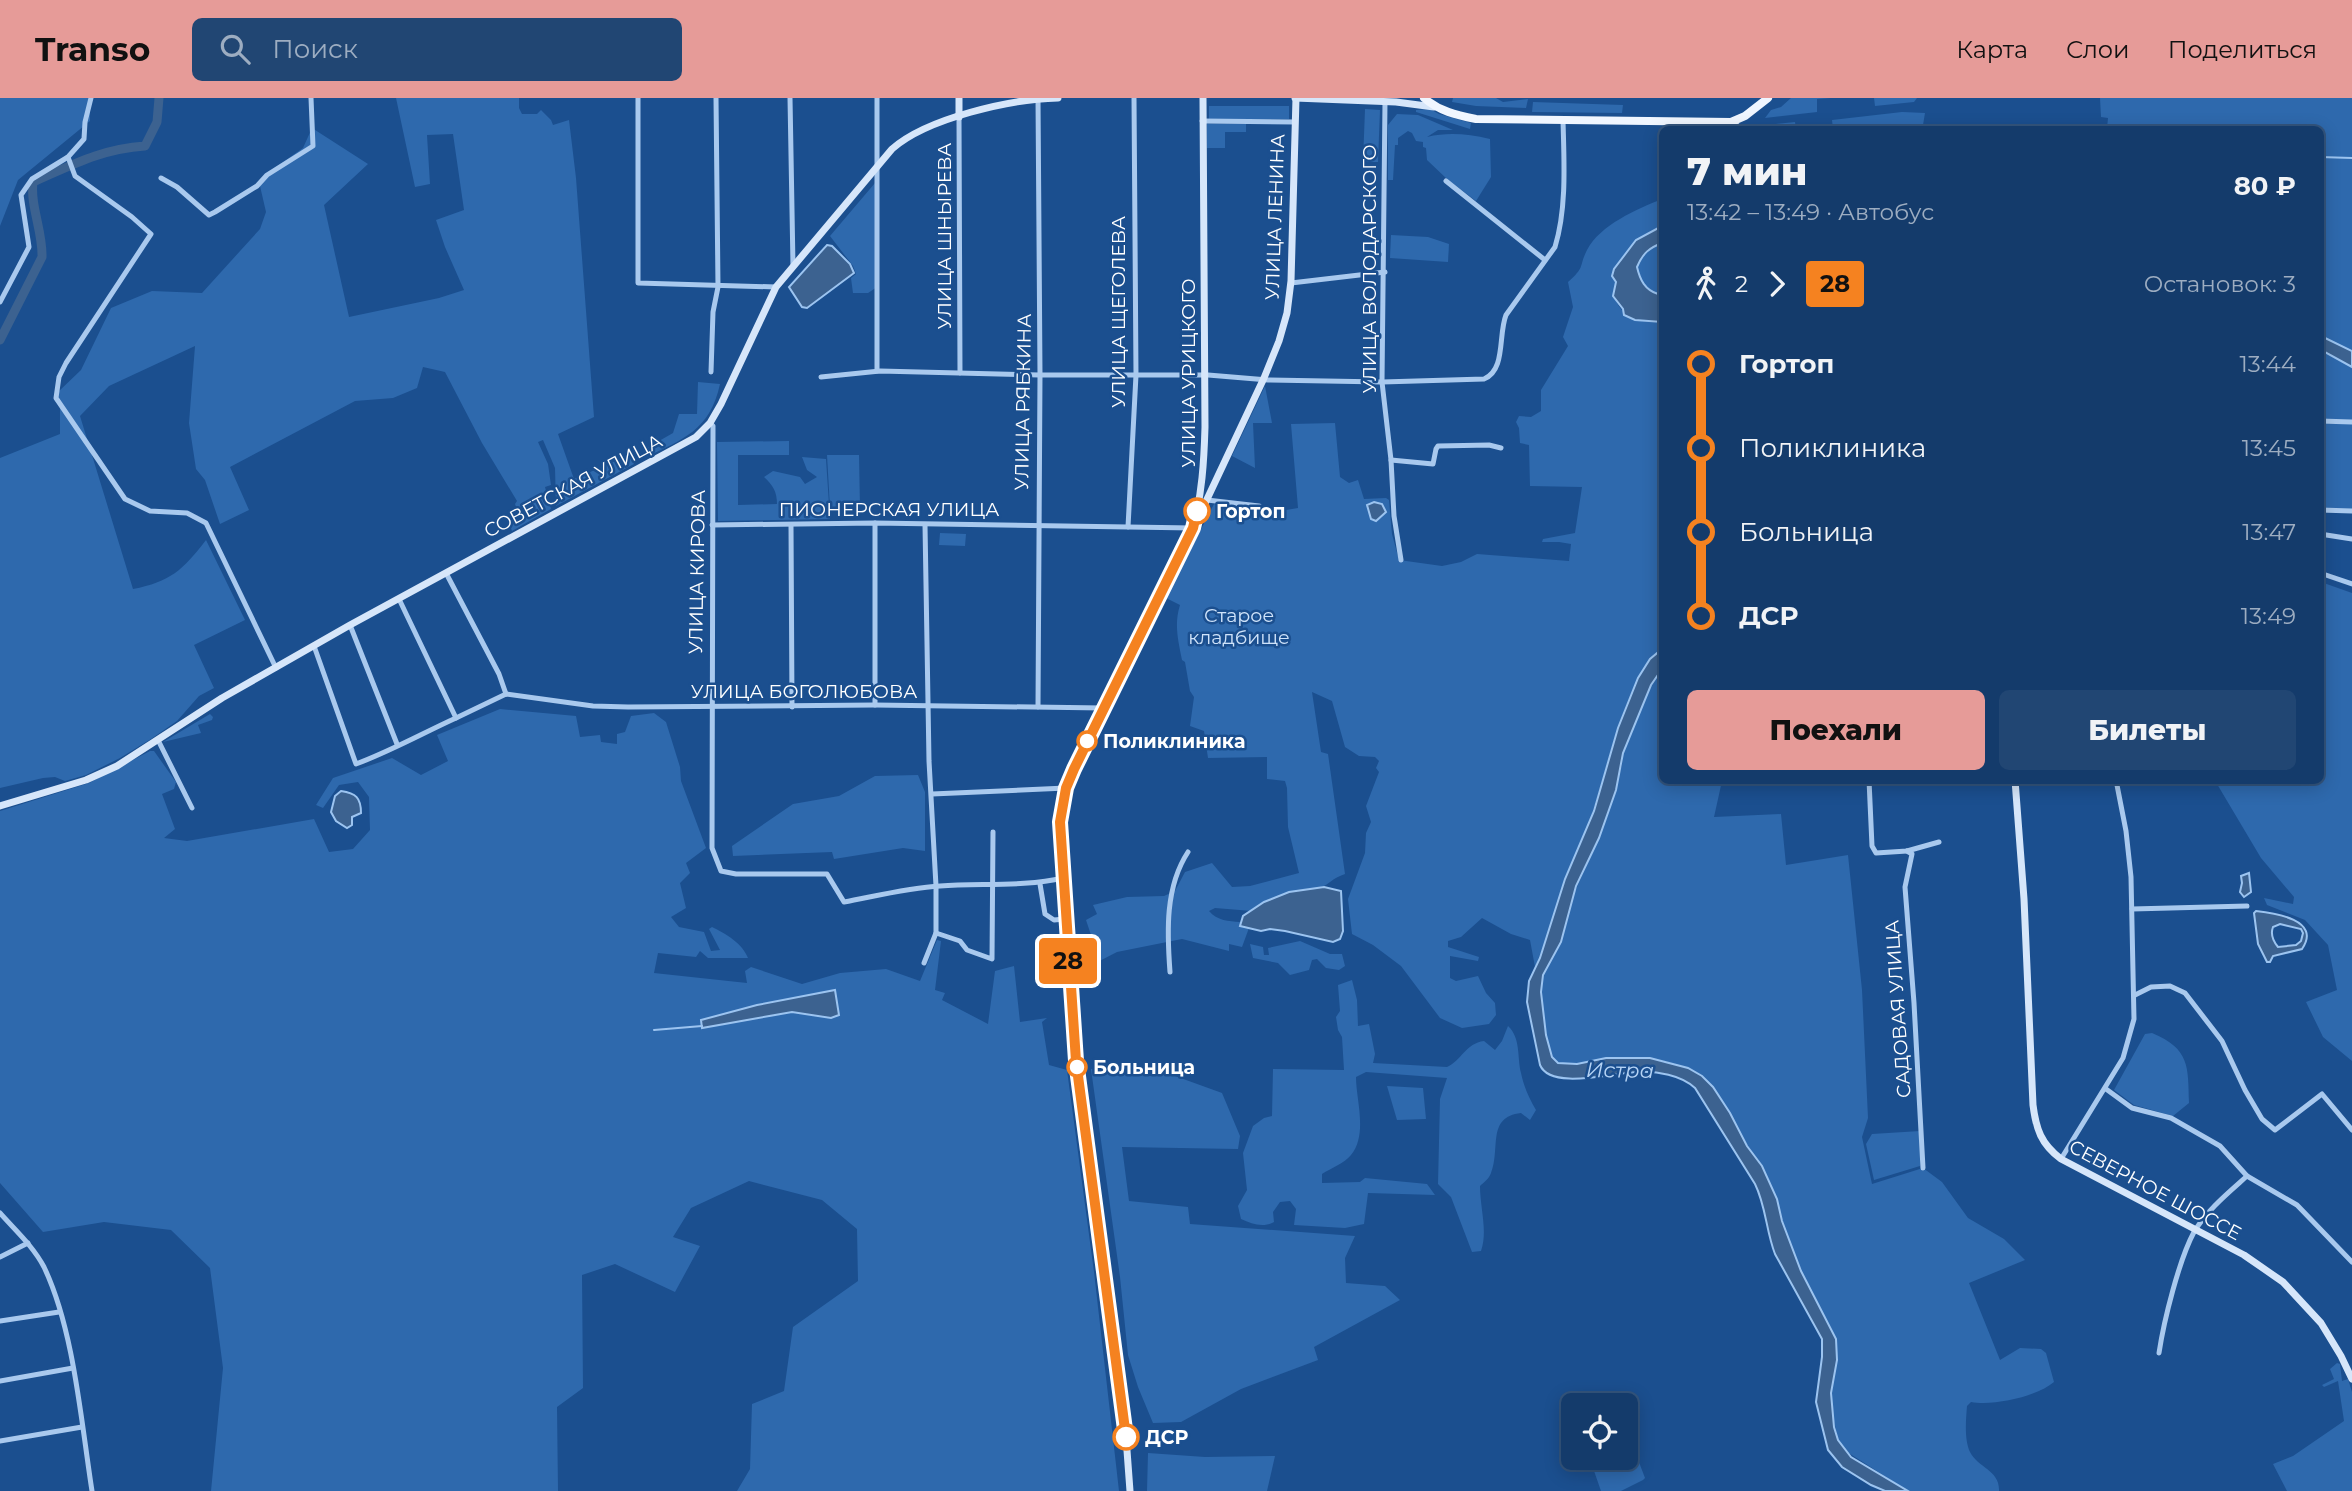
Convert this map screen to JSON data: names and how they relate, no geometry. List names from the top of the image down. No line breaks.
{"streets":{"main road":["УЛИЦА ЛЕНИНА","УЛИЦА ШНЫРЕВА","УЛИЦА УРИЦКОГО","СОВЕТСКАЯ УЛИЦА","СЕВЕРНОЕ ШОССЕ"],"street":["УЛИЦА ВОЛОДАРСКОГО","УЛИЦА ЩЕГОЛЕВА","УЛИЦА РЯБКИНА","ПИОНЕРСКАЯ УЛИЦА","УЛИЦА КИРОВА","УЛИЦА БОГОЛЮБОВА","САДОВАЯ УЛИЦА"]},"crossings":[["УЛИЦА ЛЕНИНА","УЛИЦА УРИЦКОГО"],["УЛИЦА ЛЕНИНА","ПИОНЕРСКАЯ УЛИЦА"],["УЛИЦА ШНЫРЕВА","СОВЕТСКАЯ УЛИЦА"],["УЛИЦА ЩЕГОЛЕВА","ПИОНЕРСКАЯ УЛИЦА"],["УЛИЦА РЯБКИНА","СОВЕТСКАЯ УЛИЦА"],["УЛИЦА РЯБКИНА","ПИОНЕРСКАЯ УЛИЦА"],["УЛИЦА РЯБКИНА","УЛИЦА БОГОЛЮБОВА"],["СОВЕТСКАЯ УЛИЦА","УЛИЦА КИРОВА"],["ПИОНЕРСКАЯ УЛИЦА","УЛИЦА КИРОВА"],["УЛИЦА КИРОВА","УЛИЦА БОГОЛЮБОВА"]],"water":["Истра"],"parks":["Старое кладбище"],"places":["Гортоп","Поликлиника","Больница","ДСР"],"lines":["bus line 28"],"page":{"header":"Transo","search":"Поиск","nav":["Карта","Слои","Поделиться"],"on_map":"28","heading":["7 мин","13:42 – 13:49 · Автобус","80 ₽"],"legs":["2","28","Остановок: 3"],"list":[{"name":"Гортоп","value":"13:44"},{"name":"Поликлиника","value":"13:45"},{"name":"Больница","value":"13:47"},{"name":"ДСР","value":"13:49"}],"buttons":["Поехали","Билеты"]}}
